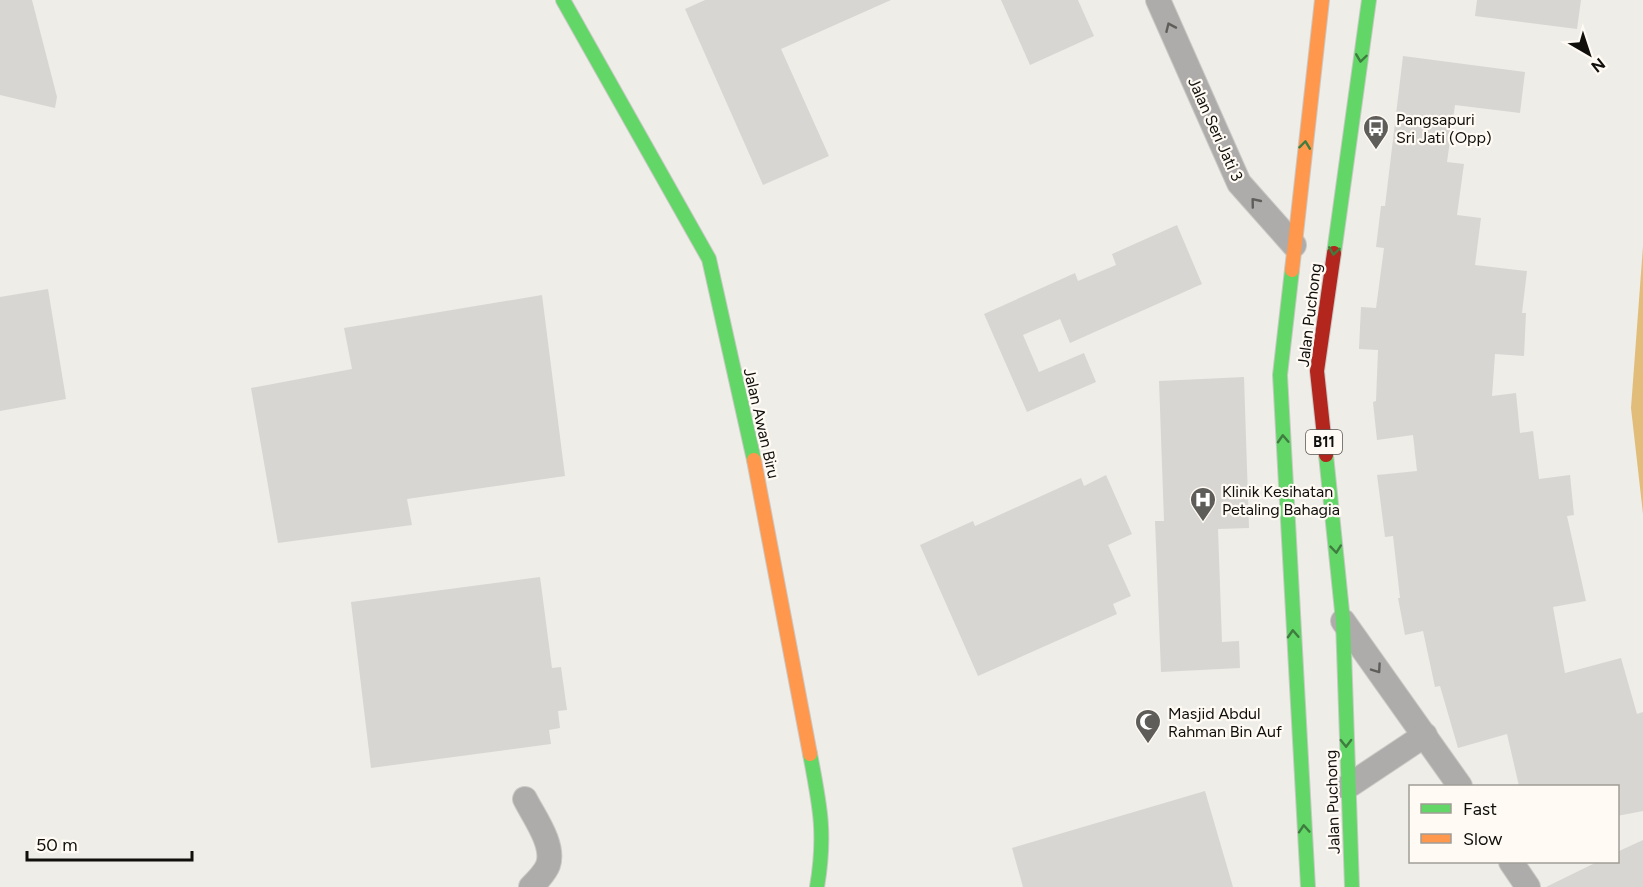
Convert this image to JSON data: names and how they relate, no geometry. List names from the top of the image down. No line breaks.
{"streets":{"main road":["Jalan Puchong","Jalan Awan Biru","B11"],"street":["Jalan Seri Jati 3"]},"crossings":[["Jalan Seri Jati 3","Jalan Puchong"]],"one_way":["Jalan Seri Jati 3"],"places":{"bus stop":["Pangsapuri Sri Jati (Opp)"],"hospital":["Klinik Kesihatan Petaling Bahagia"],"mosque":["Masjid Abdul Rahman Bin Auf"]},"legend":["Fast","Slow"],"scale_bar":"50 m","north":"bottom right"}
